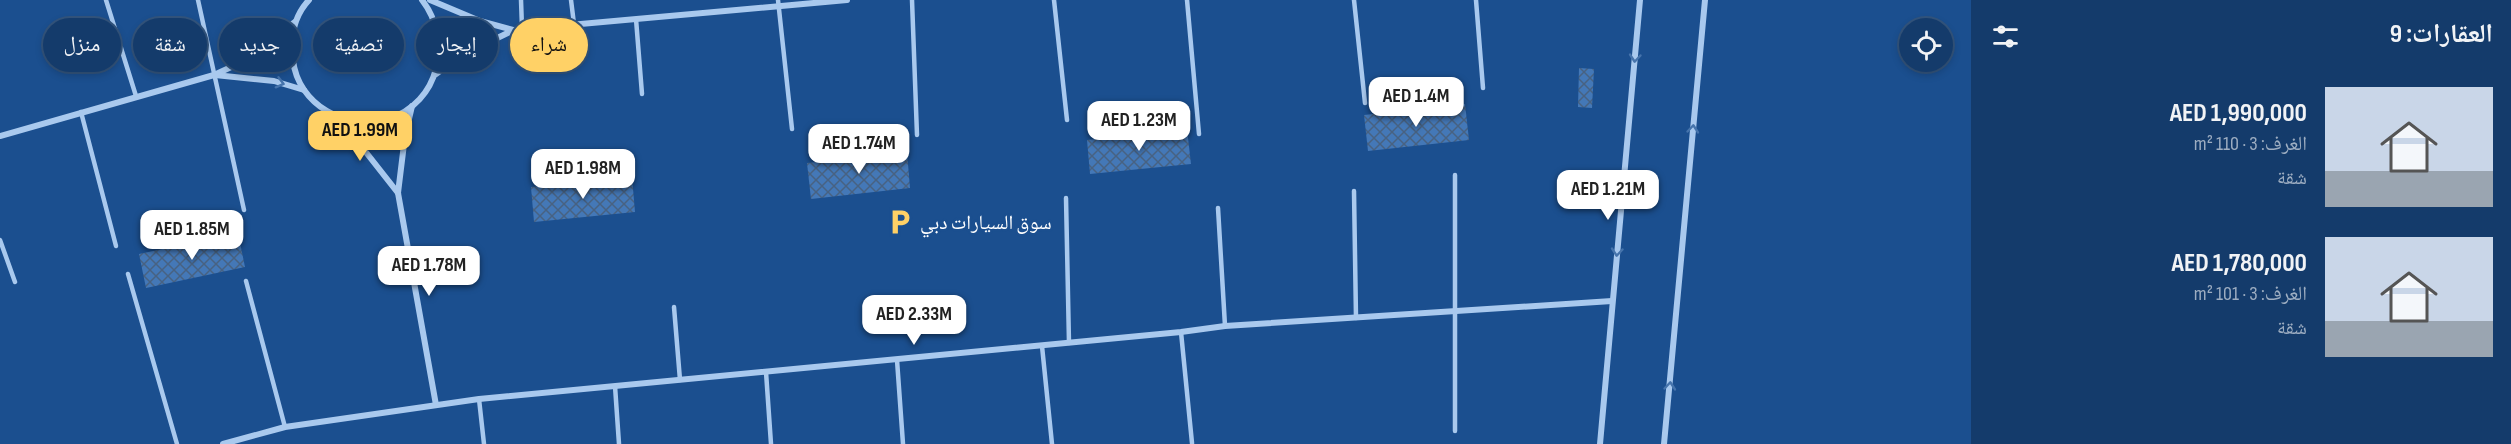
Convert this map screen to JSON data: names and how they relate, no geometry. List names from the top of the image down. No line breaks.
{"places":{"parking":["سوق السيارات دبي"]},"page":{"heading":"العقارات: 9","chip":["شراء","إيجار","تصفية","جديد","شقة","منزل"],"list":[{"name":"AED 1,990,000","note":"الغرف: 3 · 110 m² · شقة"},{"name":"AED 1,780,000","note":"الغرف: 3 · 101 m² · شقة"}],"price":["AED 1.4M","AED 1.23M","AED 1.99M","AED 1.74M","AED 1.98M","AED 1.21M","AED 1.85M","AED 1.78M","AED 2.33M"]}}
